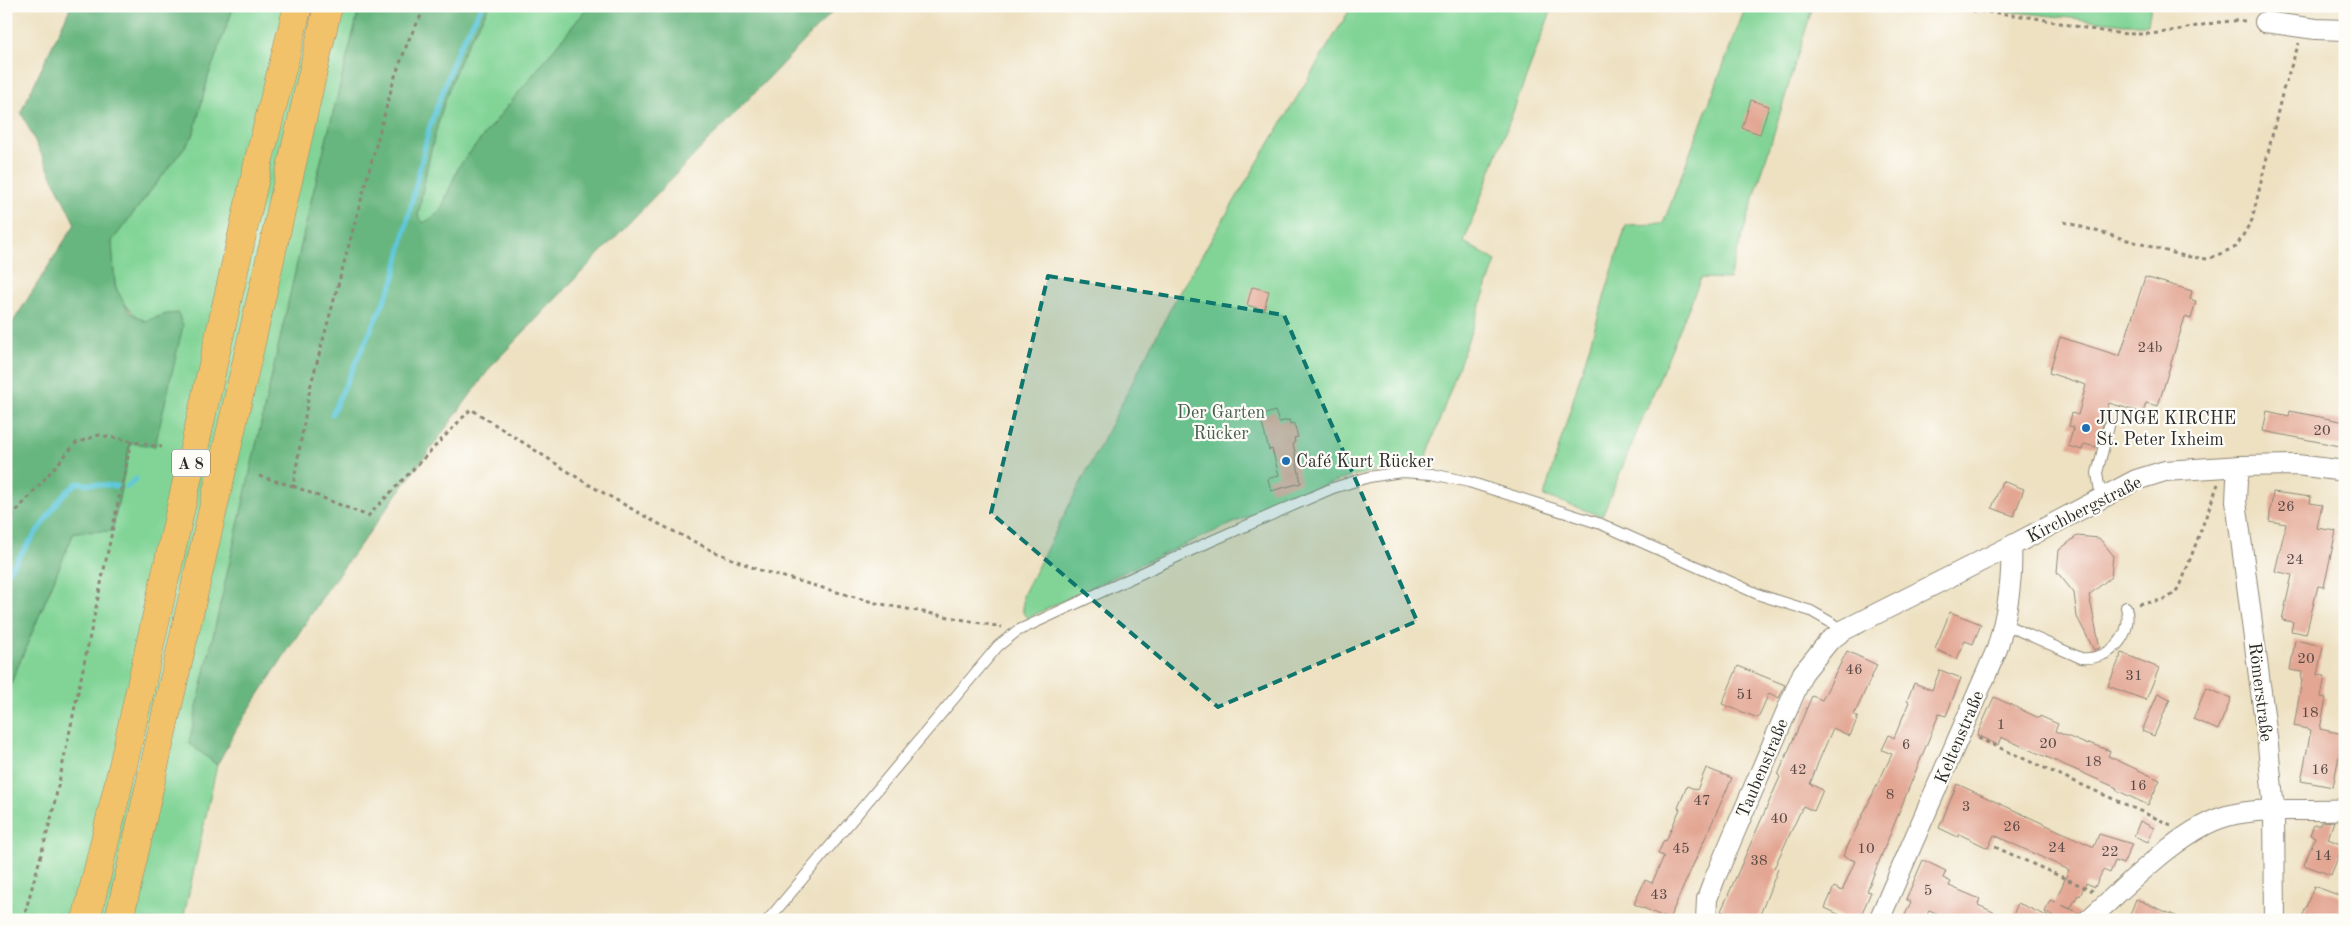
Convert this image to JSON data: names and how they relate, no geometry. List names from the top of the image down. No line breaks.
{"streets":{"highway":["A 8"],"street":["Kirchbergstraße","Römerstraße","Keltenstraße","Taubenstraße"]},"crossings":[["Kirchbergstraße","Römerstraße"],["Kirchbergstraße","Keltenstraße"],["Kirchbergstraße","Taubenstraße"]],"parks":["Der Garten Rücker"],"places":["JUNGE KIRCHE St. Peter Ixheim","Café Kurt Rücker"],"house_numbers":["24b","20","26","24","20","46","31","51","18","1","20","6","18","42","16","16","8","47","3","40","26","24","45","10","22","14","38","5","43"]}
